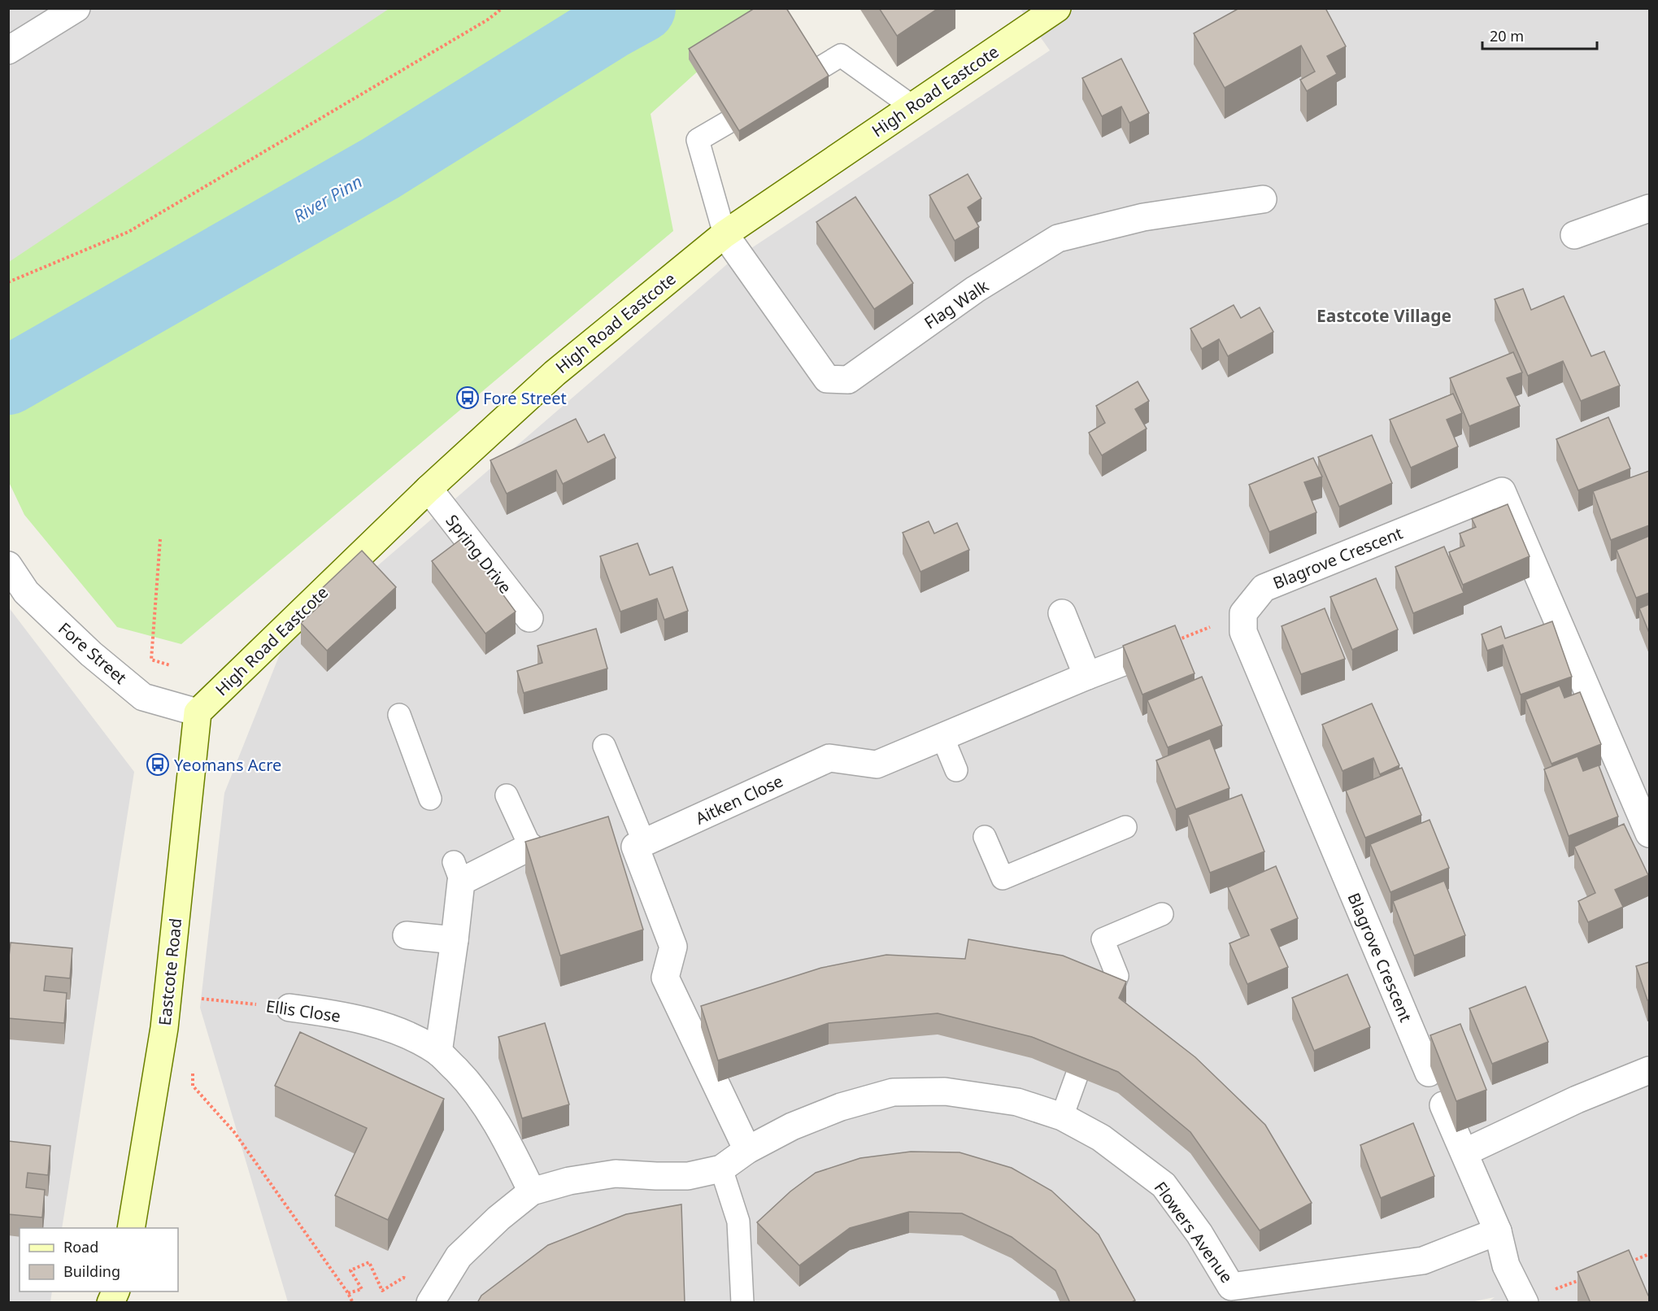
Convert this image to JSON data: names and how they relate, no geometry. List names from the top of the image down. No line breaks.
{"streets":{"main road":["High Road Eastcote","Eastcote Road"],"street":["Flag Walk","Spring Drive","Blagrove Crescent","Fore Street","Aitken Close","Ellis Close","Flowers Avenue"]},"crossings":[["High Road Eastcote","Flag Walk"],["High Road Eastcote","Spring Drive"],["High Road Eastcote","Fore Street"],["High Road Eastcote","Eastcote Road"],["Fore Street","Eastcote Road"],["Ellis Close","Flowers Avenue"]],"districts":["Eastcote Village"],"water":["River Pinn"],"places":{"bus stop":["Fore Street","Yeomans Acre"]},"legend":["Road","Building"],"scale_bar":"20 m"}
